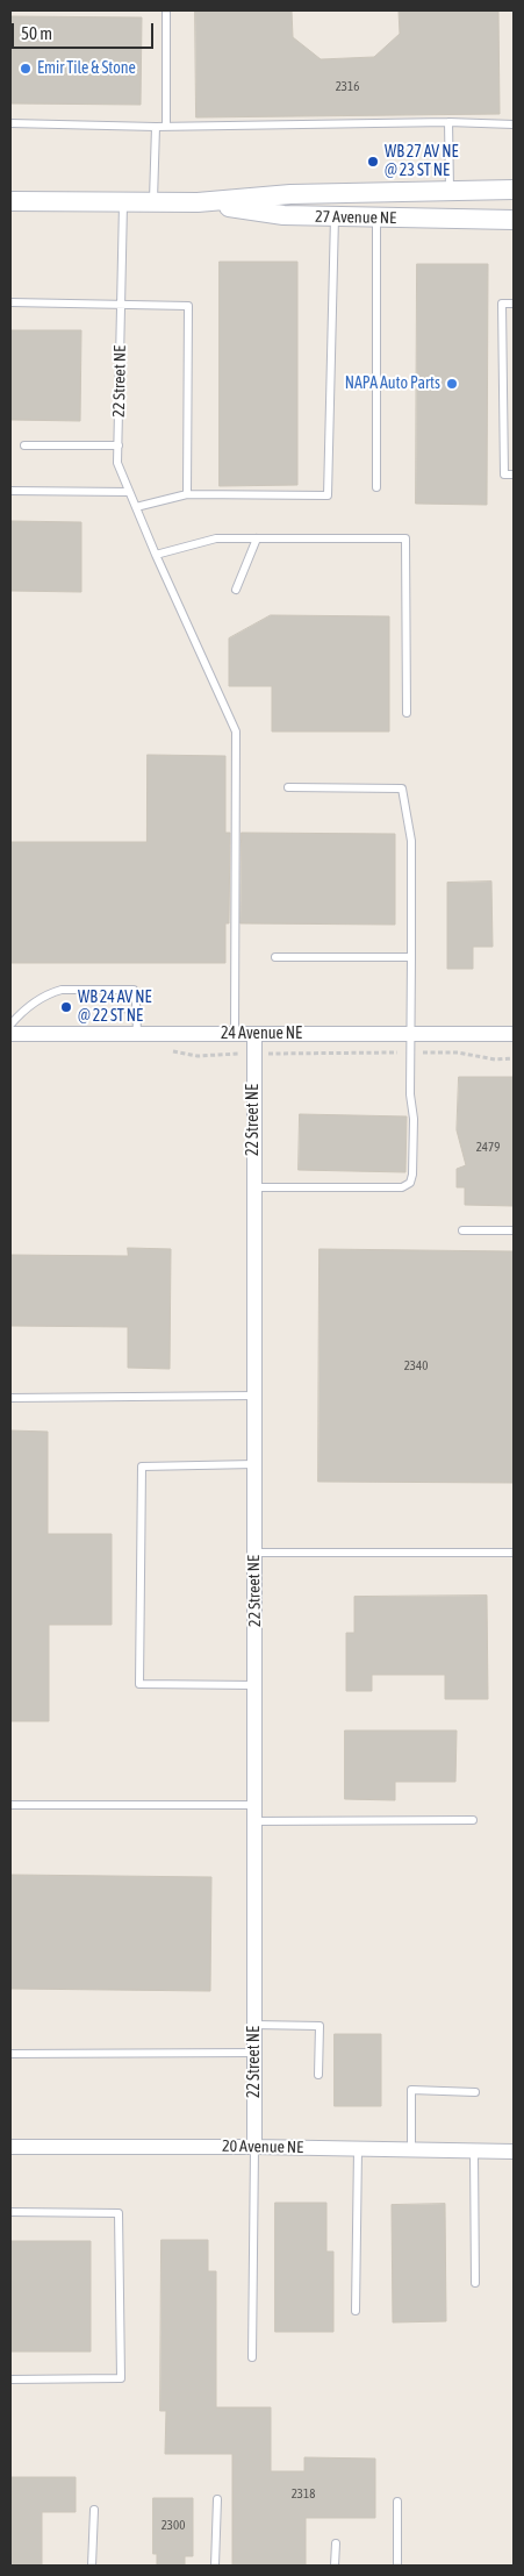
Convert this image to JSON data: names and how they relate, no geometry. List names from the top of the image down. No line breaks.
{"streets":{"street":["27 Avenue NE","22 Street NE","24 Avenue NE","20 Avenue NE"]},"crossings":[["27 Avenue NE","22 Street NE"],["22 Street NE","24 Avenue NE"],["22 Street NE","20 Avenue NE"]],"places":["Emir Tile & Stone","WB 27 AV NE @ 23 ST NE","NAPA Auto Parts","WB 24 AV NE @ 22 ST NE"],"house_numbers":["2316","2479","2340","2318","2300"],"scale_bar":"50 m"}
